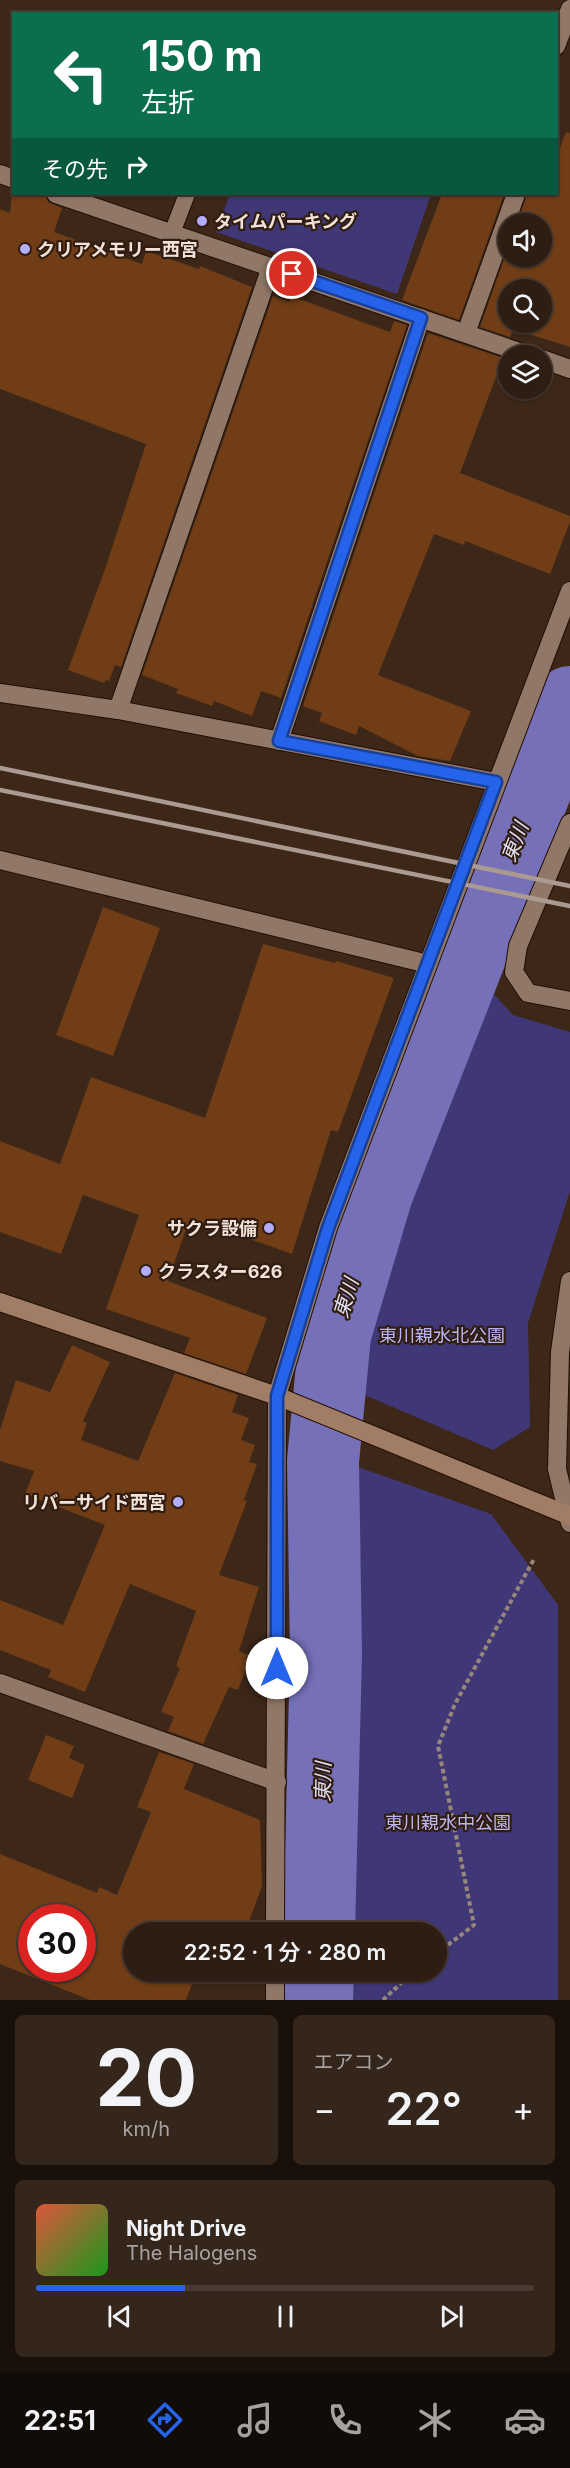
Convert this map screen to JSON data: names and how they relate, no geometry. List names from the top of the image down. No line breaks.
{"water":["東川"],"parks":["東川親水北公園","東川親水中公園"],"places":["タイムパーキング","クリアメモリー西宮","サクラ設備","クラスター626","リバーサイド西宮"],"page":{"turn":["150 m","左折"],"then":"その先","limit":"30","trip":"22:52 · 1 分 · 280 m","tile":[["20","km/h"],"エアコン"],"heat":["−","22°","+"],"song":["Night Drive","The Halogens"],"tabs":"22:51"}}
